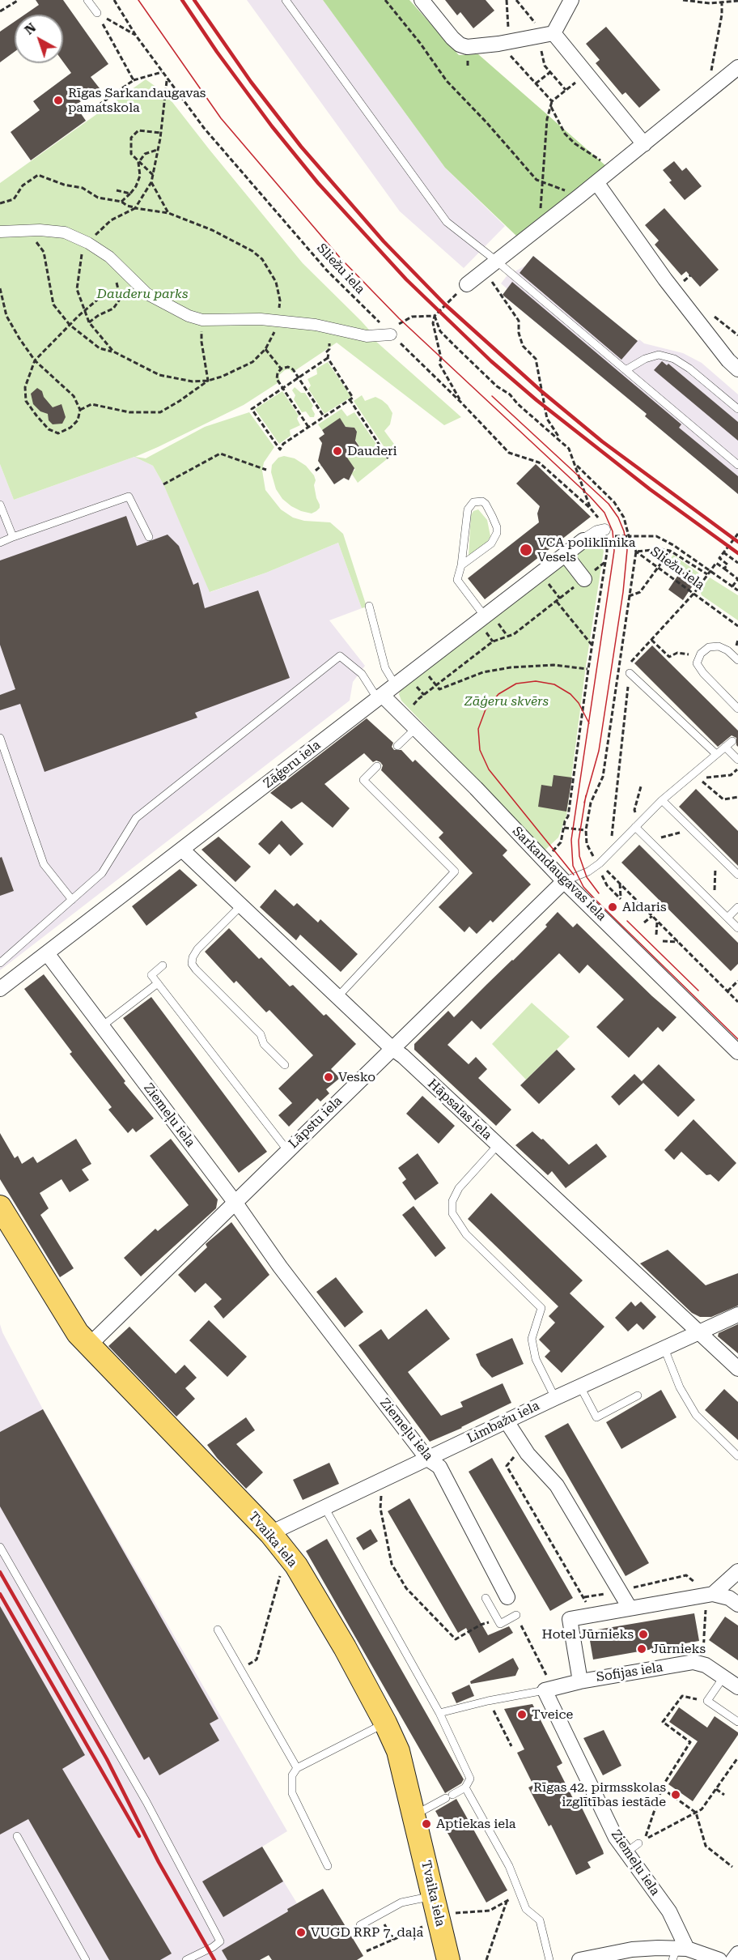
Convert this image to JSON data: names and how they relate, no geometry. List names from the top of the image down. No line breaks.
{"streets":{"main road":["Tvaika iela"],"street":["Zāģeru iela","Sarkandaugavas iela","Hāpsalas iela","Ziemeļu iela","Lāpstu iela","Limbažu iela","Sofijas iela"],"path":["Sliežu iela"]},"crossings":[["Zāģeru iela","Sarkandaugavas iela"],["Zāģeru iela","Hāpsalas iela"],["Zāģeru iela","Ziemeļu iela"],["Sarkandaugavas iela","Lāpstu iela"],["Hāpsalas iela","Lāpstu iela"],["Hāpsalas iela","Limbažu iela"],["Ziemeļu iela","Lāpstu iela"],["Ziemeļu iela","Limbažu iela"],["Ziemeļu iela","Sofijas iela"],["Lāpstu iela","Tvaika iela"],["Limbažu iela","Tvaika iela"]],"parks":["Dauderu parks","Zāģeru skvērs"],"places":["Rīgas Sarkandaugavas pamatskola","Dauderi","VCA poliklīnika Vesels","Aldaris","Vesko","Hotel Jūrnieks","Jūrnieks","Tveice","Rīgas 42. pirmsskolas izglītības iestāde","Aptiekas iela","VUGD RRP 7. daļa"],"north":"top left"}
